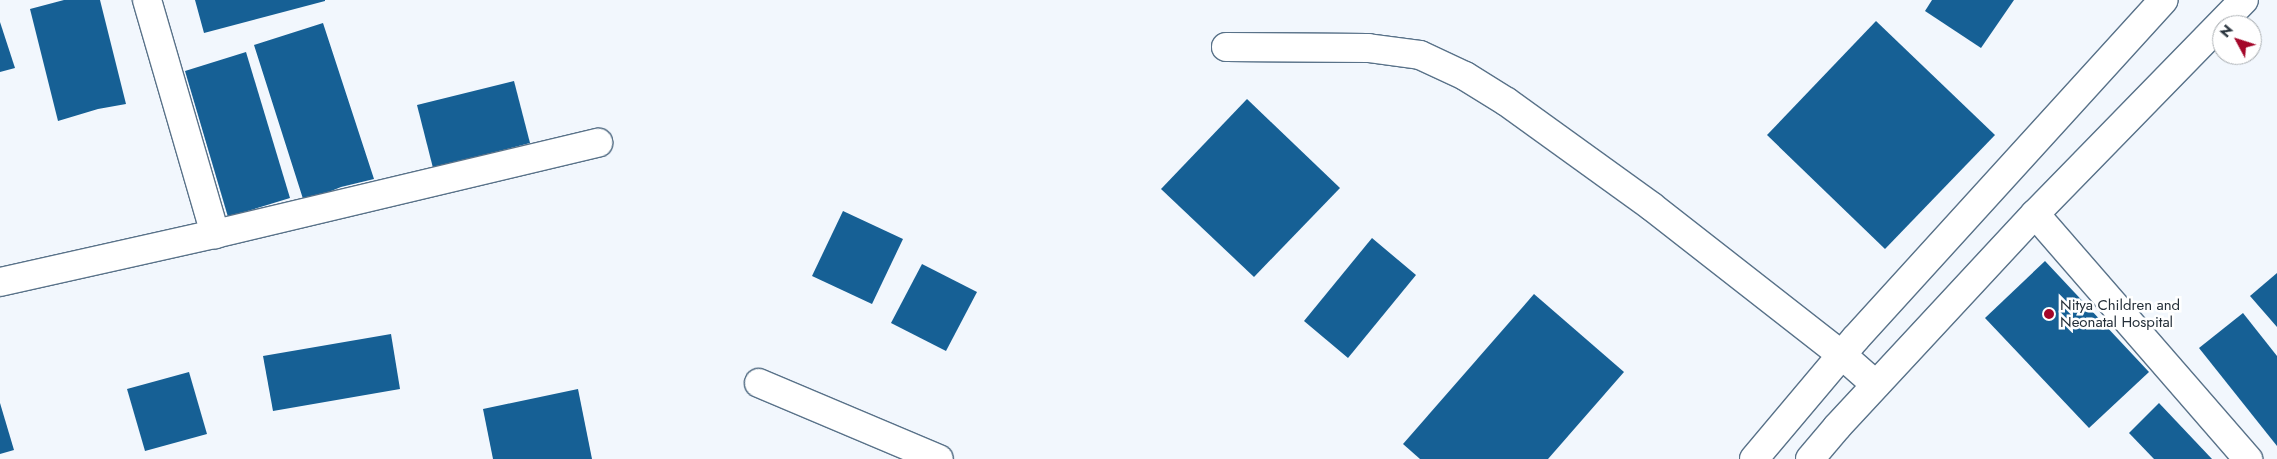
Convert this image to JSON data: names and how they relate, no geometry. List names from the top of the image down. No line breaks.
{"places":["Nitya Children and Neonatal Hospital"],"north":"top left"}
